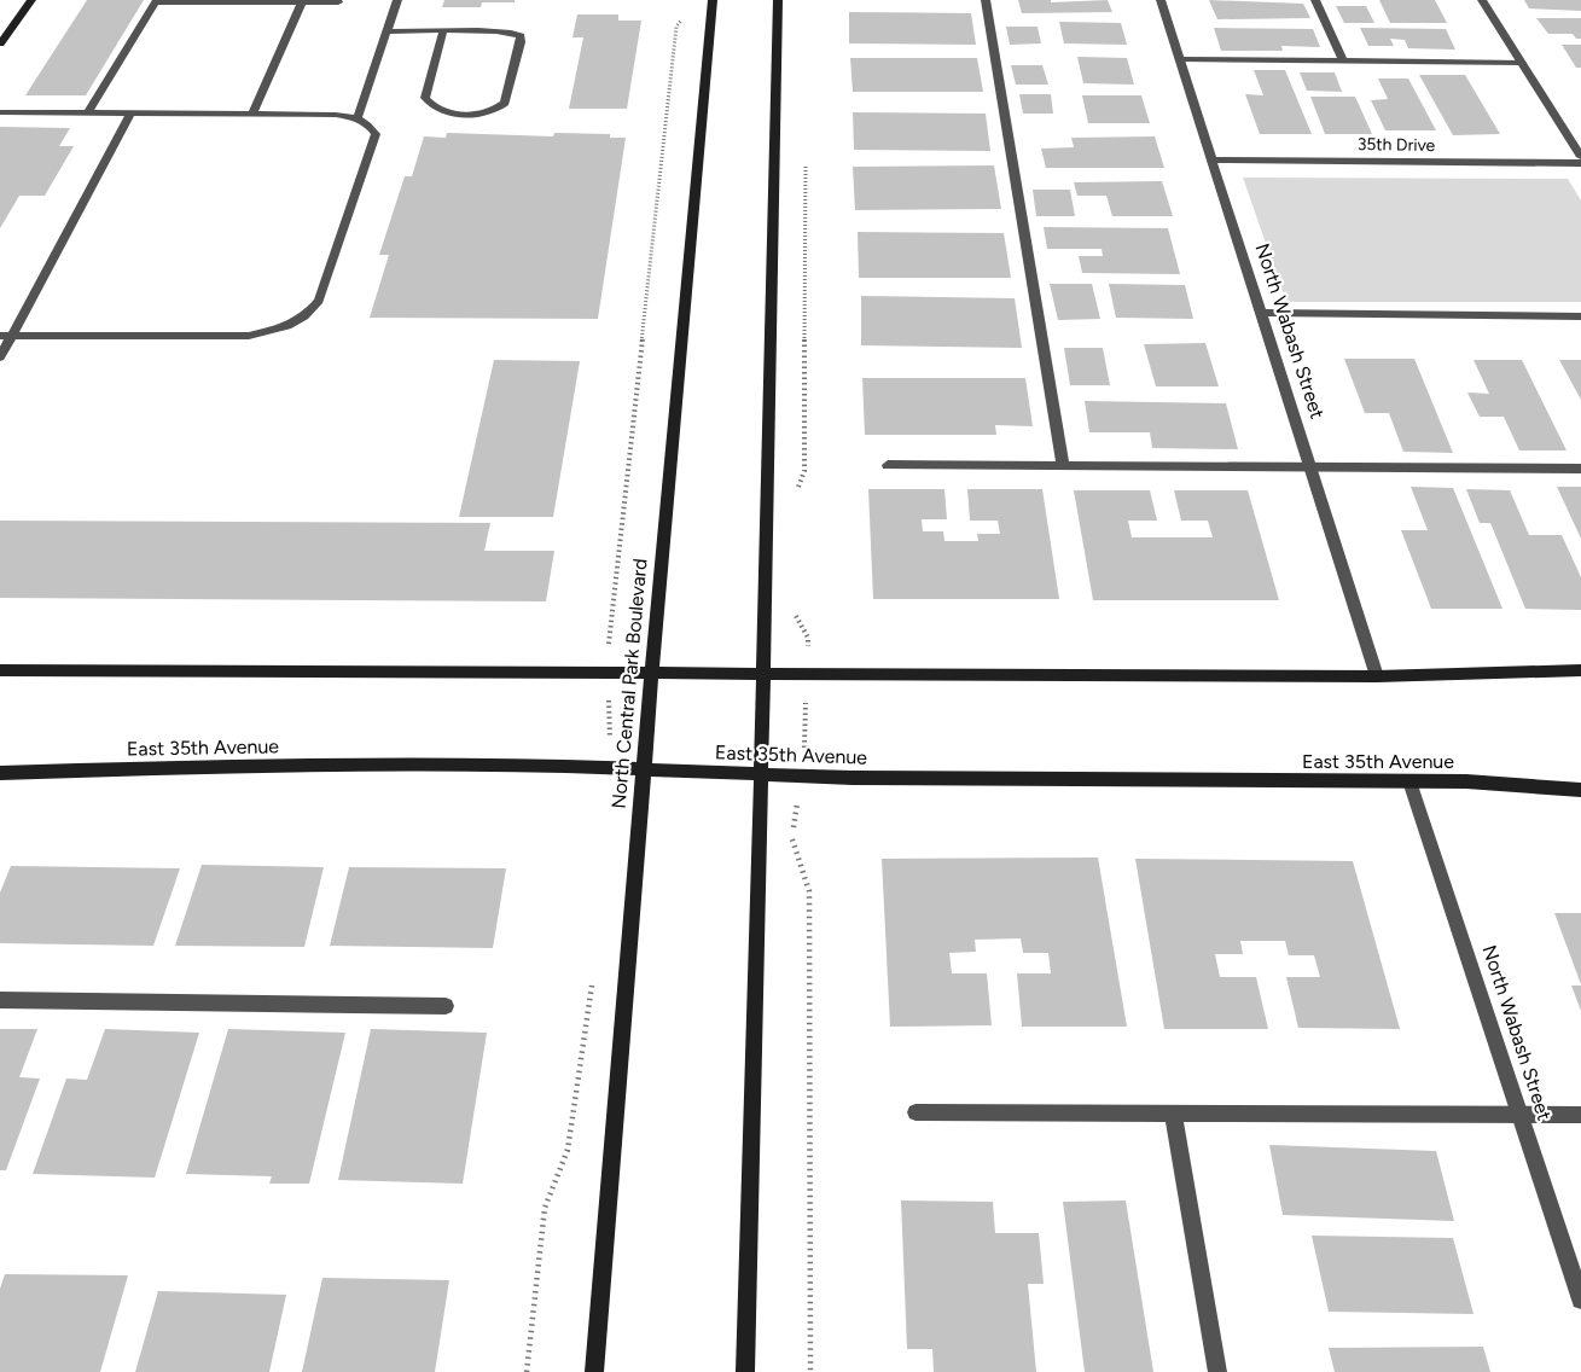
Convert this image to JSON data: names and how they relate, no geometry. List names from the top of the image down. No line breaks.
{"streets":{"main road":["North Central Park Boulevard","East 35th Avenue"],"street":["35th Drive","North Wabash Street"]},"crossings":[["35th Drive","North Wabash Street"],["North Wabash Street","East 35th Avenue"],["North Central Park Boulevard","East 35th Avenue"]]}
